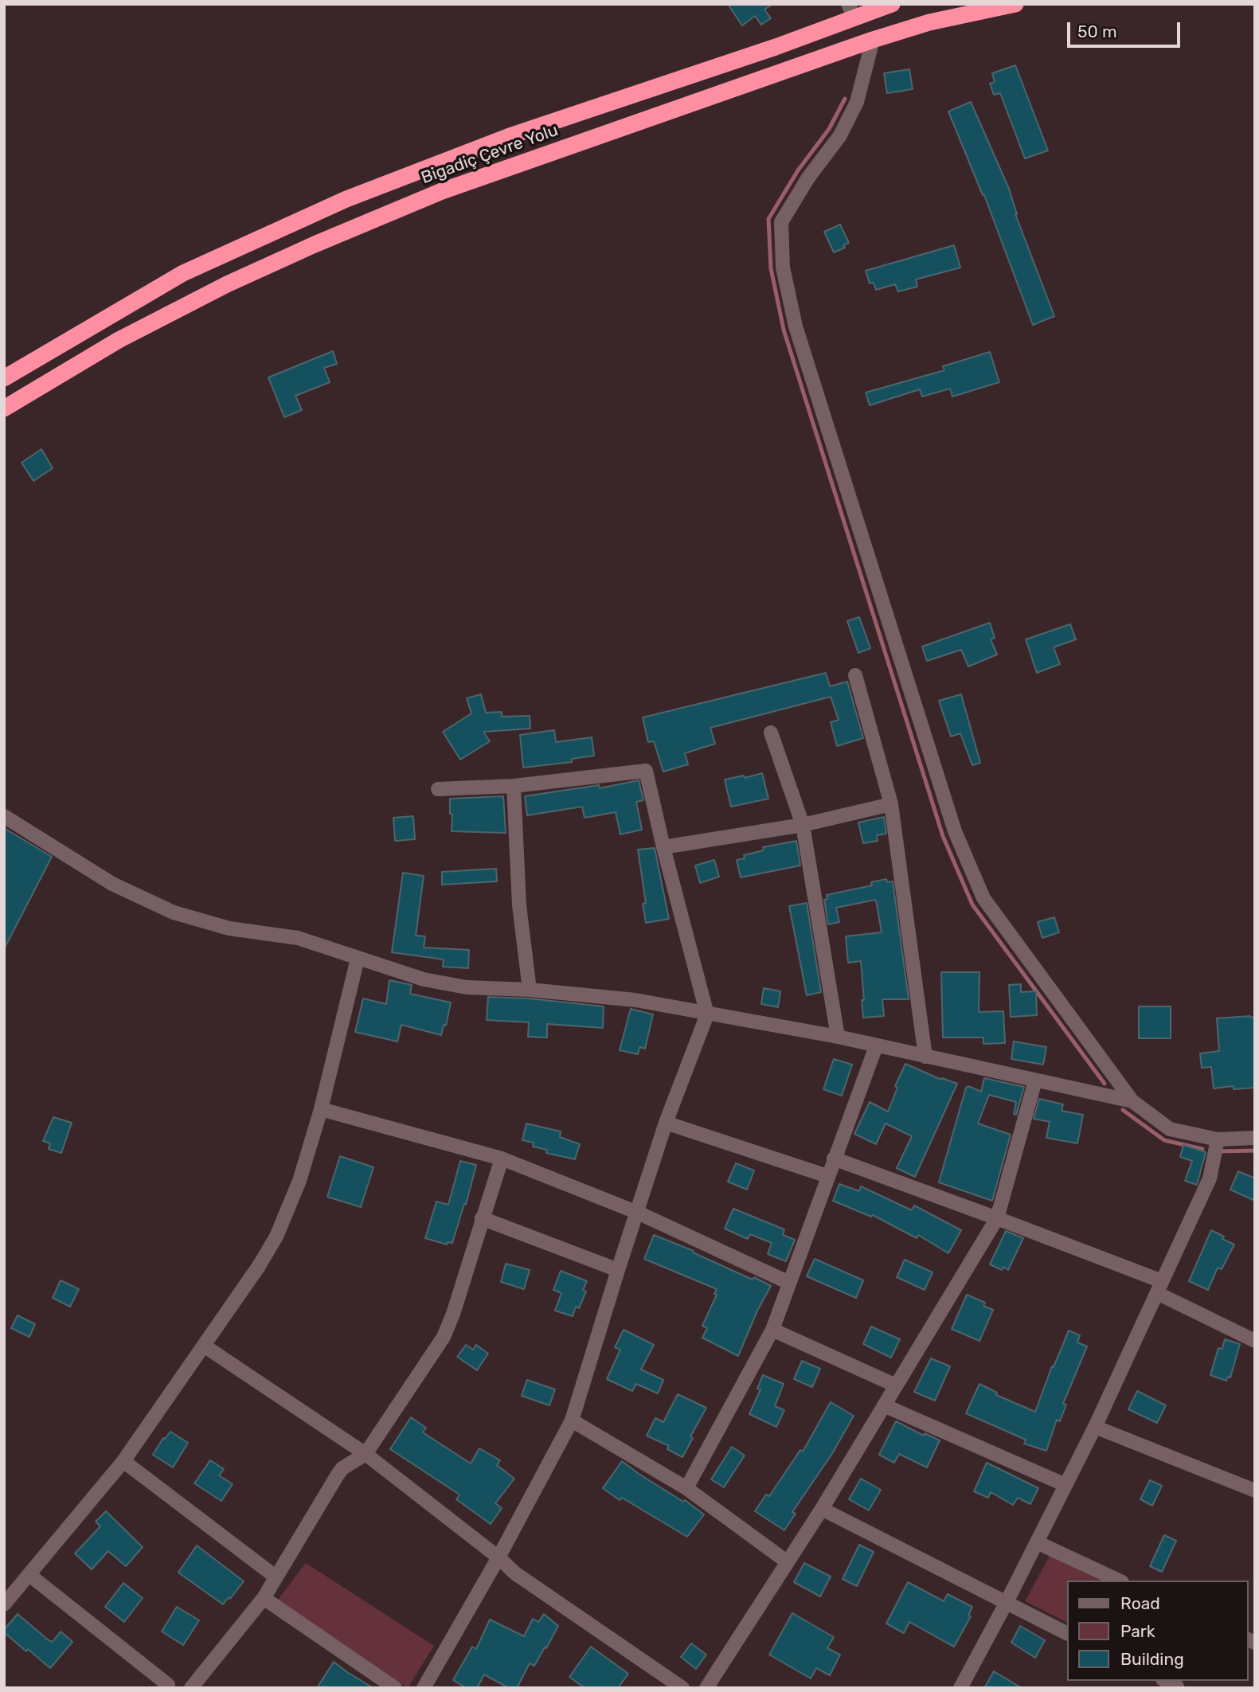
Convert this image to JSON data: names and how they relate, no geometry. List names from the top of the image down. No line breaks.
{"streets":{"highway":["Bigadiç Çevre Yolu"]},"legend":["Road","Park","Building"],"scale_bar":"50 m"}
